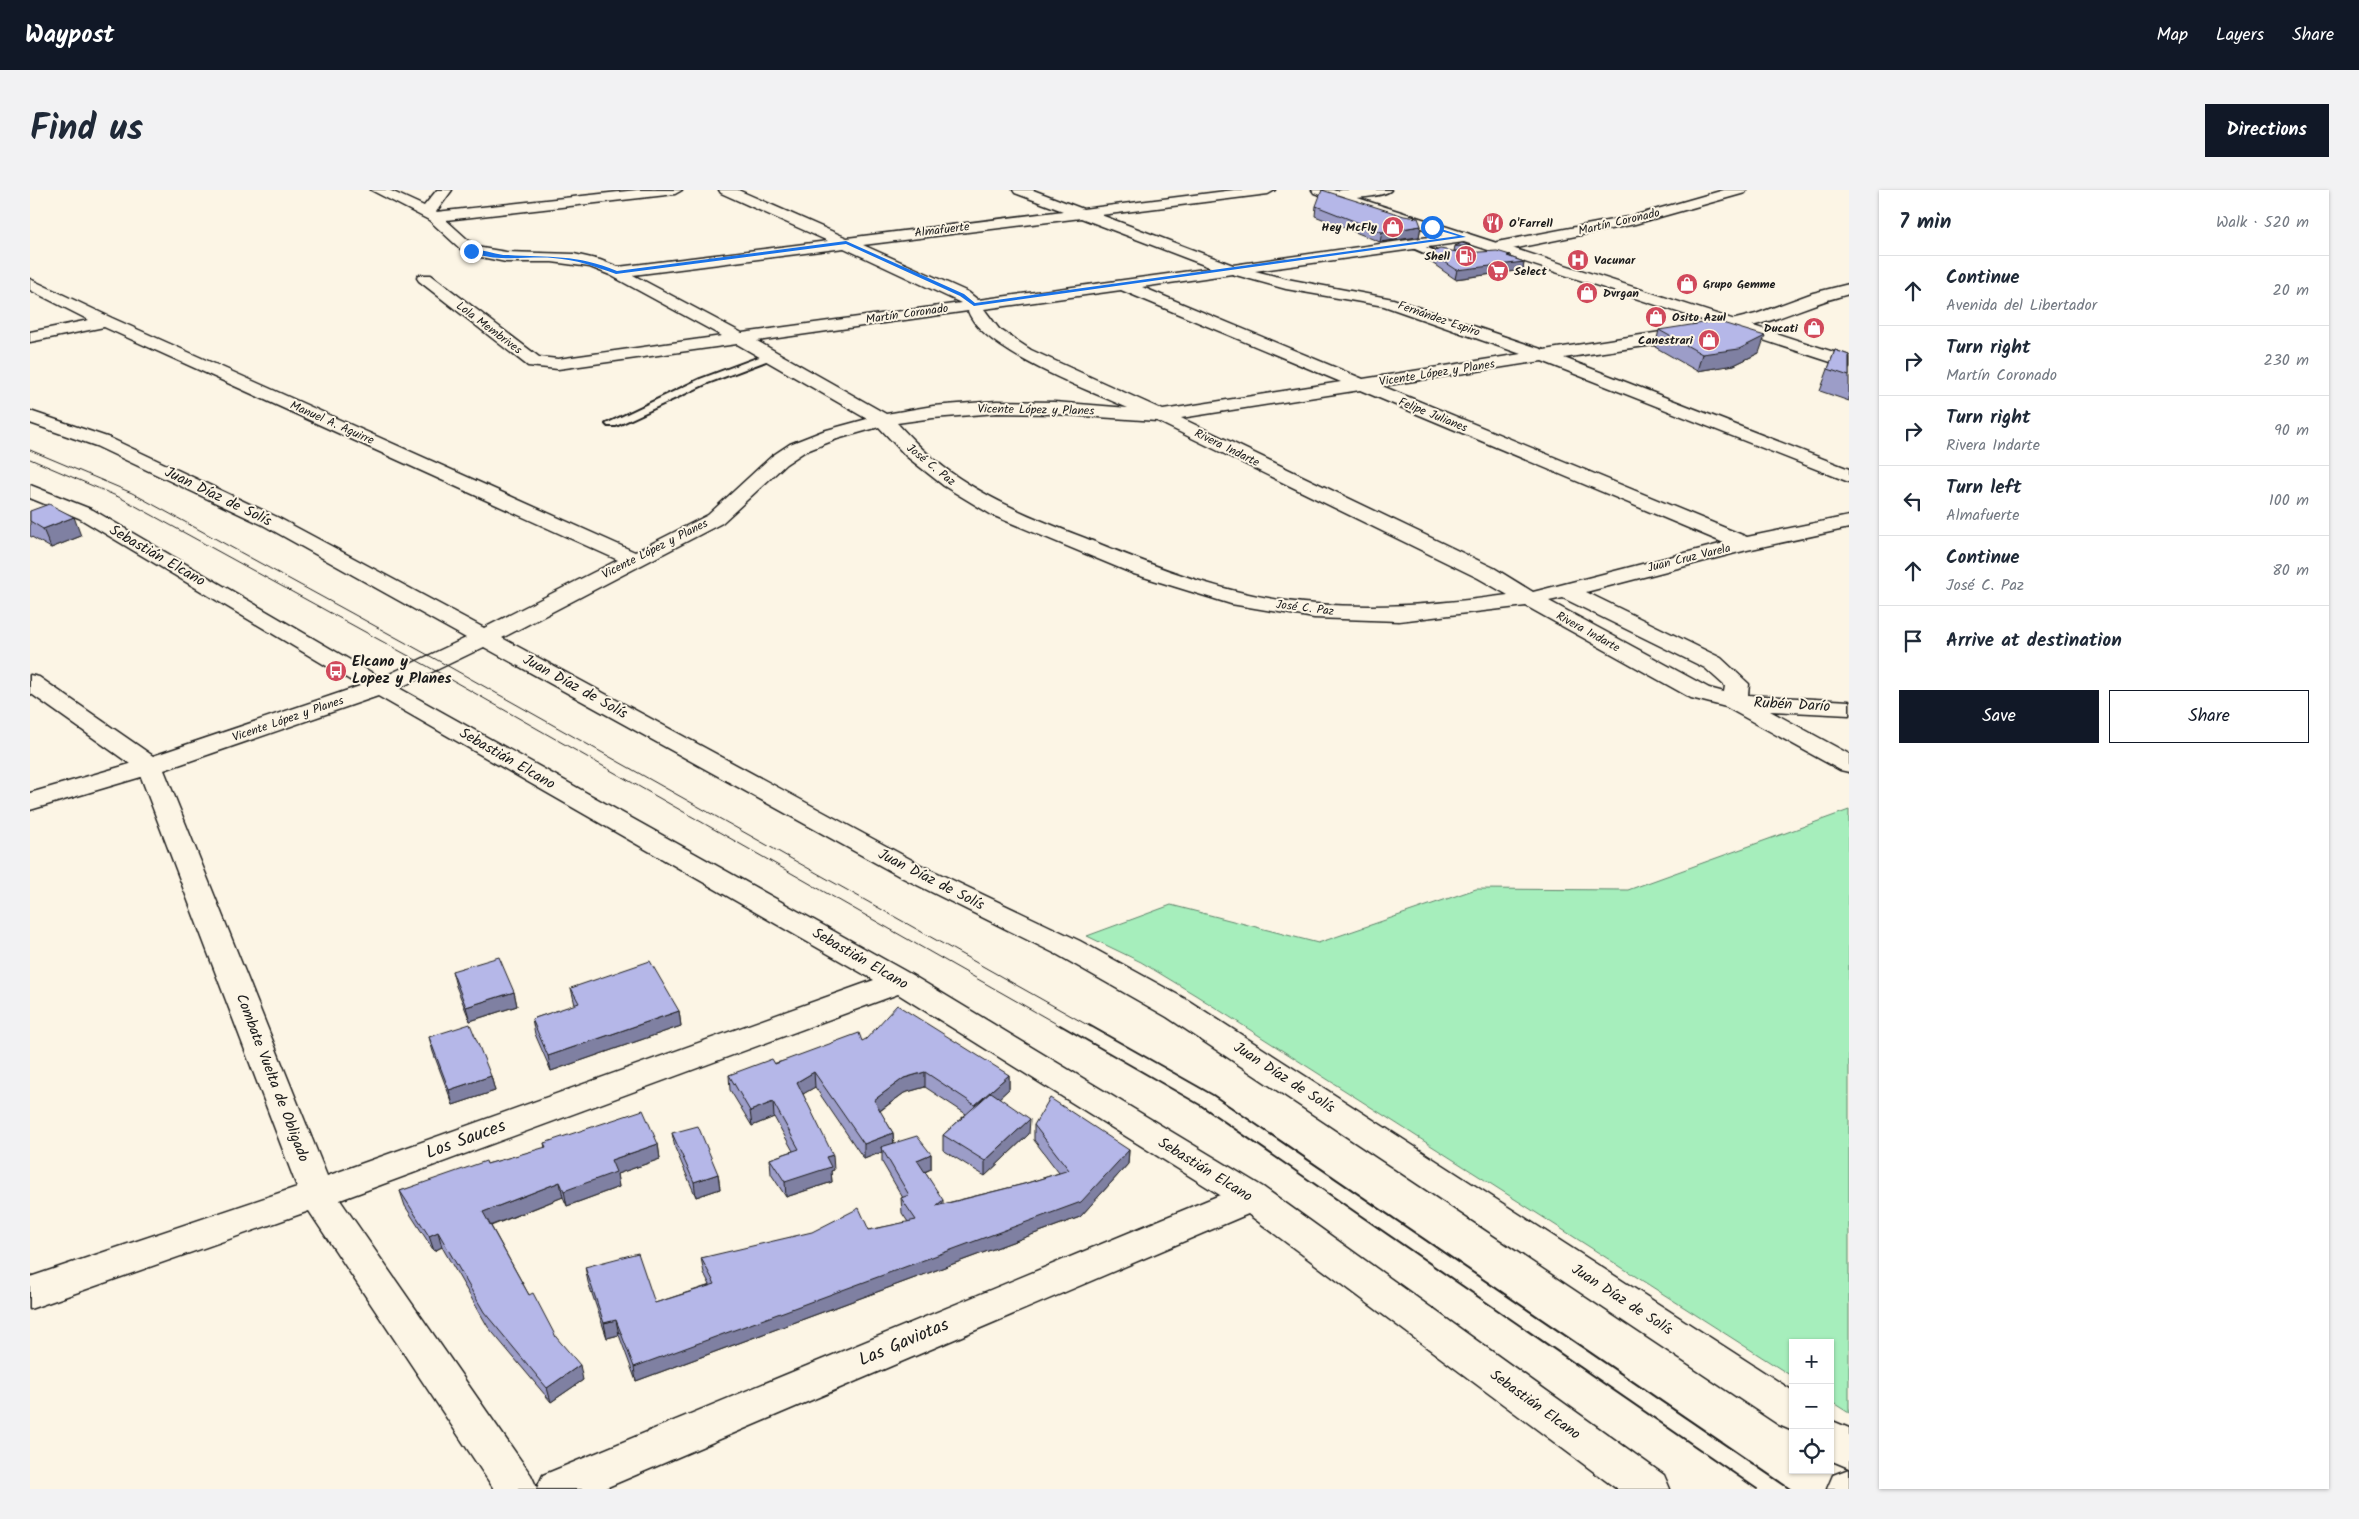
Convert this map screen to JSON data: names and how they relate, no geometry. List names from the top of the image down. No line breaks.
{"streets":{"street":["Martín Coronado","Almafuerte","Fernández Espiro","Lola Membrives","Vicente López y Planes","Felipe Julianes","Manuel A. Aguirre","Rivera Indarte","José C. Paz","Juan Díaz de Solís","Sebastián Elcano","Juan Cruz Varela","Rubén Darío","Combate Vuelta de Obligado","Los Sauces","Las Gaviotas"]},"crossings":[["Martín Coronado","Fernández Espiro"],["Martín Coronado","Lola Membrives"],["Martín Coronado","Felipe Julianes"],["Martín Coronado","Rivera Indarte"],["Martín Coronado","José C. Paz"],["Almafuerte","Fernández Espiro"],["Almafuerte","Rivera Indarte"],["Almafuerte","José C. Paz"],["Fernández Espiro","Vicente López y Planes"],["Vicente López y Planes","Felipe Julianes"],["Vicente López y Planes","Manuel A. Aguirre"],["Vicente López y Planes","Rivera Indarte"],["Vicente López y Planes","José C. Paz"],["Vicente López y Planes","Juan Díaz de Solís"],["Vicente López y Planes","Sebastián Elcano"],["Vicente López y Planes","Combate Vuelta de Obligado"],["Felipe Julianes","Juan Cruz Varela"],["Rivera Indarte","José C. Paz"],["Rivera Indarte","Juan Cruz Varela"],["Rivera Indarte","Rubén Darío"],["José C. Paz","Juan Cruz Varela"],["Sebastián Elcano","Los Sauces"],["Sebastián Elcano","Las Gaviotas"],["Combate Vuelta de Obligado","Los Sauces"]],"places":{"restaurant":["O'Farrell"],"shop":["Hey McFly","Grupo Gemme","Dvrgan","Osito Azul","Ducati","Canestrari"],"fuel station":["Shell"],"hospital":["Vacunar"],"supermarket":["Select"],"bus stop":["Elcano y Lopez y Planes"]},"page":{"header":"Waypost","nav":["Map","Layers","Share"],"title":"Find us","buttons":["Directions",["Save","Share"]],"heading":["7 min","Walk · 520 m"],"list":[["Continue","Avenida del Libertador","20 m"],["Turn right","Martín Coronado","230 m"],["Turn right","Rivera Indarte","90 m"],["Turn left","Almafuerte","100 m"],["Continue","José C. Paz","80 m"],"Arrive at destination"],"map_buttons":["+","−"]}}
